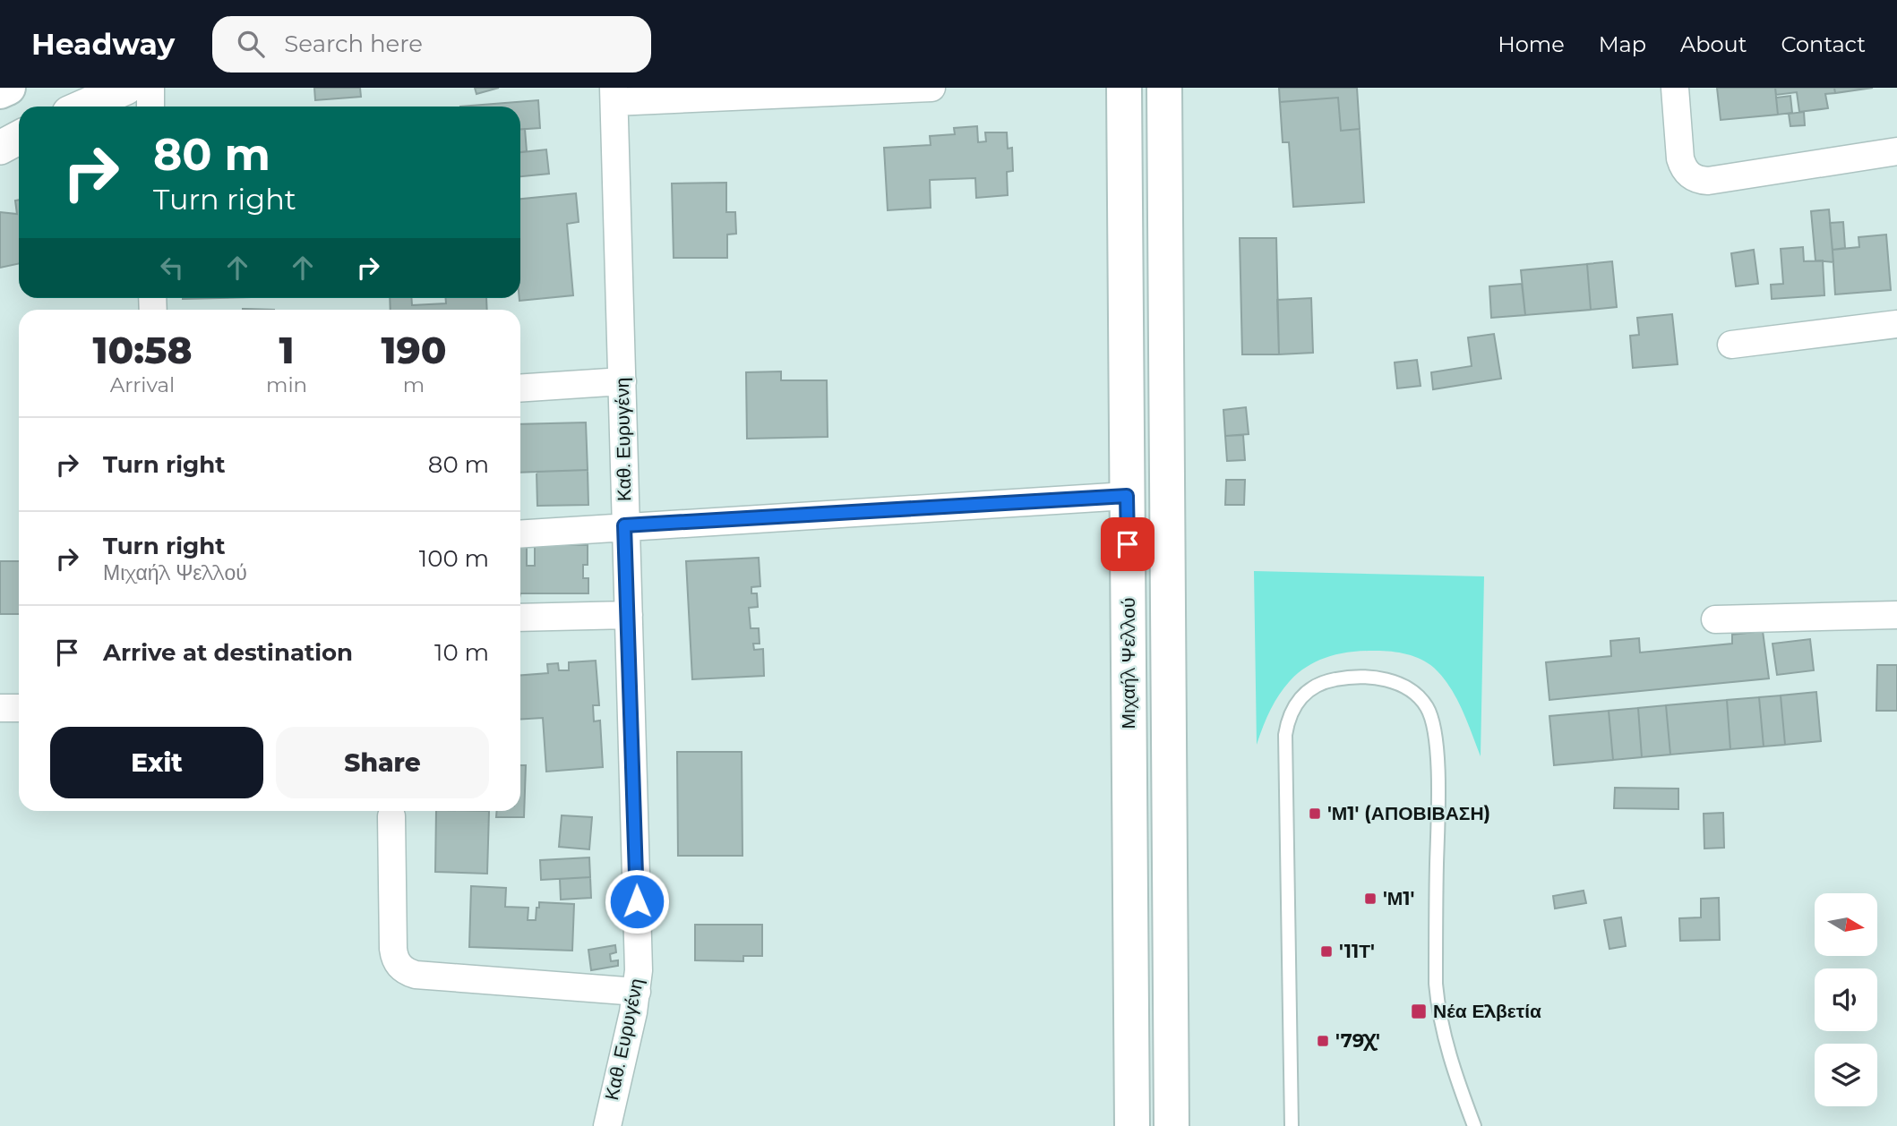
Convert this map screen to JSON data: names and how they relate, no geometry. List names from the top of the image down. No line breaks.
{"streets":{"main road":["Μιχαήλ Ψελλού"],"street":["Καθ. Ευρυγένη"]},"places":{"transit":["'Μ1' (ΑΠΟΒΙΒΑΣΗ)","'Μ1'","'11Τ'","Νέα Ελβετία","'79Χ'"]},"north":"right","page":{"header":"Headway","search":"Search here","nav":["Home","Map","About","Contact"],"turn":["80 m","Turn right"],"eta":["10:58","Arrival","1","min","190","m"],"list":[{"name":"Turn right","value":"80 m"},{"name":"Turn right","note":"Μιχαήλ Ψελλού","value":"100 m"},{"name":"Arrive at destination","value":"10 m"}],"buttons":["Exit","Share"]}}
